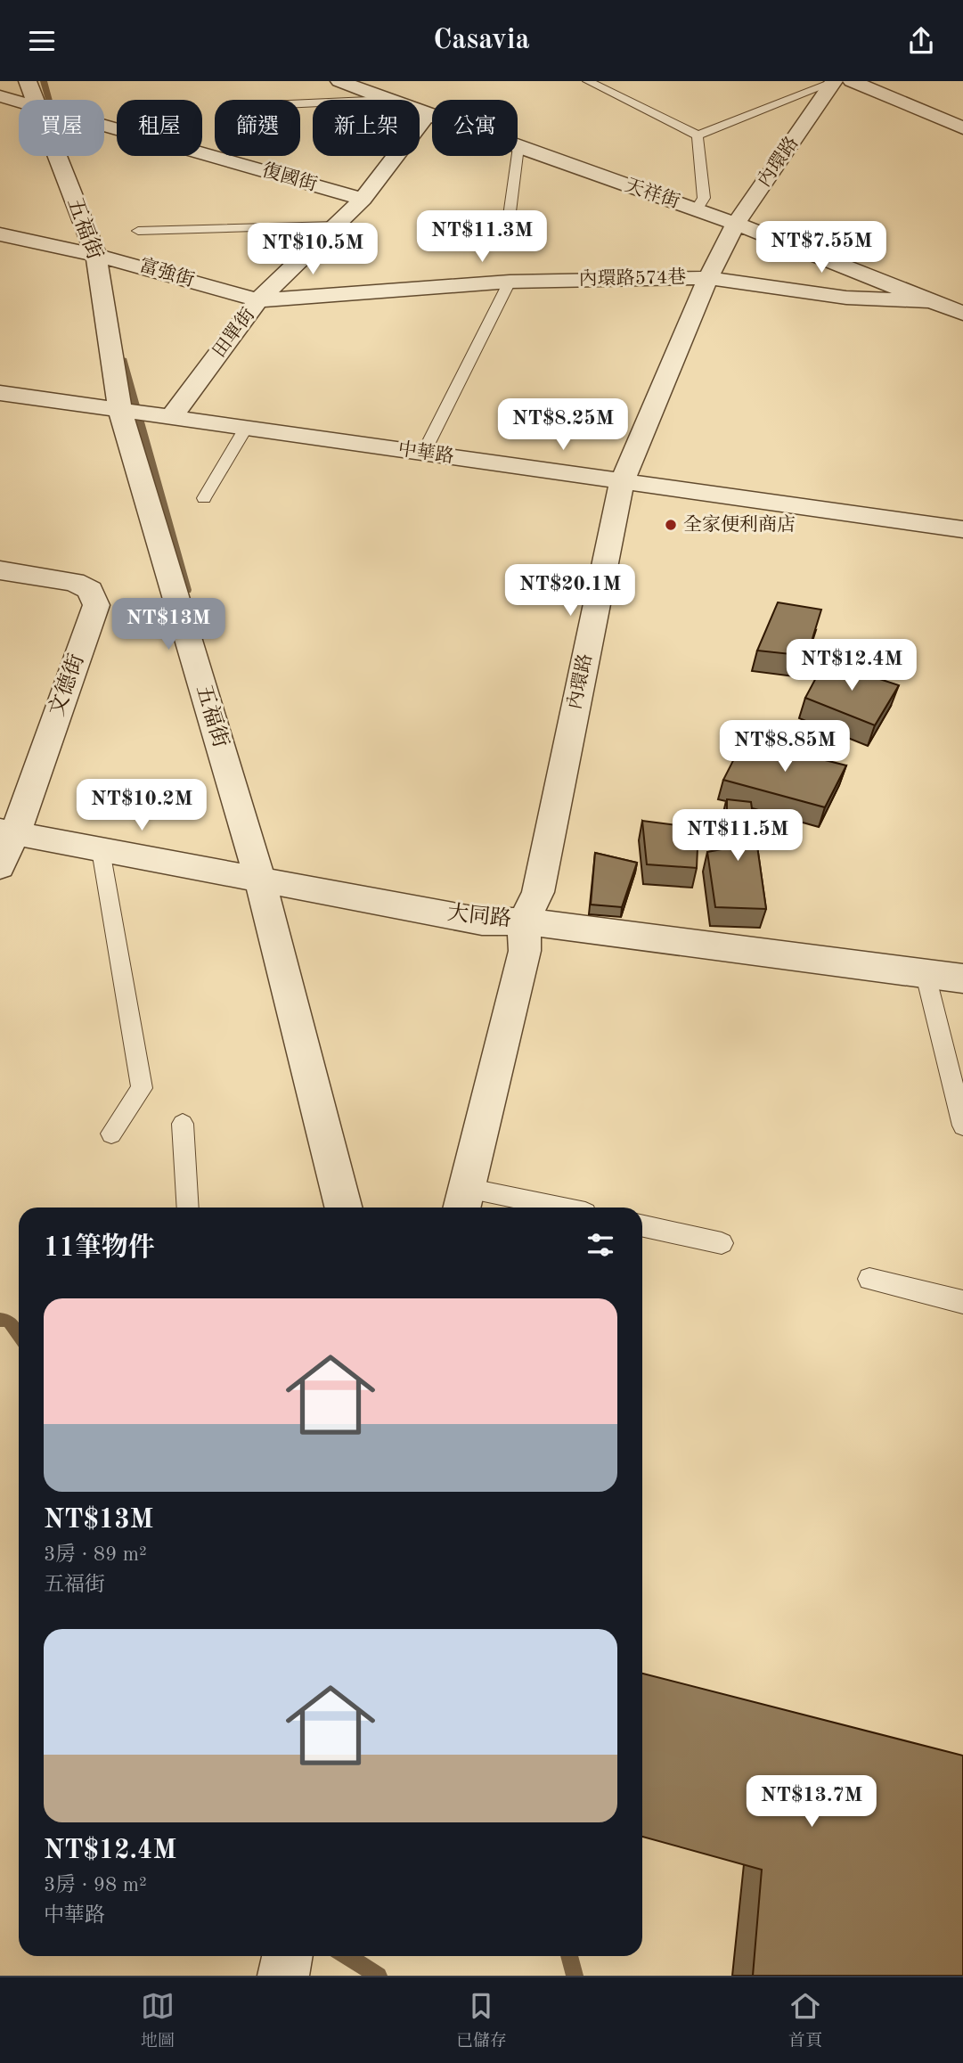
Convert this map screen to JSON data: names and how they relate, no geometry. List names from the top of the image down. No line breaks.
{"streets":{"street":["內環路","復國街","天祥街","五福街","富強街","內環路574巷","田單街","中華路","文德街","大同路"]},"crossings":[["內環路","天祥街"],["內環路","內環路574巷"],["內環路","中華路"],["內環路","大同路"],["復國街","五福街"],["復國街","田單街"],["天祥街","內環路574巷"],["天祥街","田單街"],["五福街","富強街"],["五福街","中華路"],["五福街","大同路"],["富強街","內環路574巷"],["富強街","田單街"],["內環路574巷","田單街"],["田單街","中華路"],["文德街","大同路"]],"places":["全家便利商店"],"page":{"header":"Casavia","chip":["買屋","租屋","篩選","新上架","公寓"],"price":["NT$11.3M","NT$7.55M","NT$10.5M","NT$8.25M","NT$20.1M","NT$13M","NT$12.4M","NT$8.85M","NT$10.2M","NT$11.5M","NT$13.7M"],"heading":"11筆物件","list":[{"name":"NT$13M","note":"3房 · 89 m² · 五福街"},{"name":"NT$12.4M","note":"3房 · 98 m² · 中華路"}],"tabs":["地圖","已儲存","首頁"]}}
